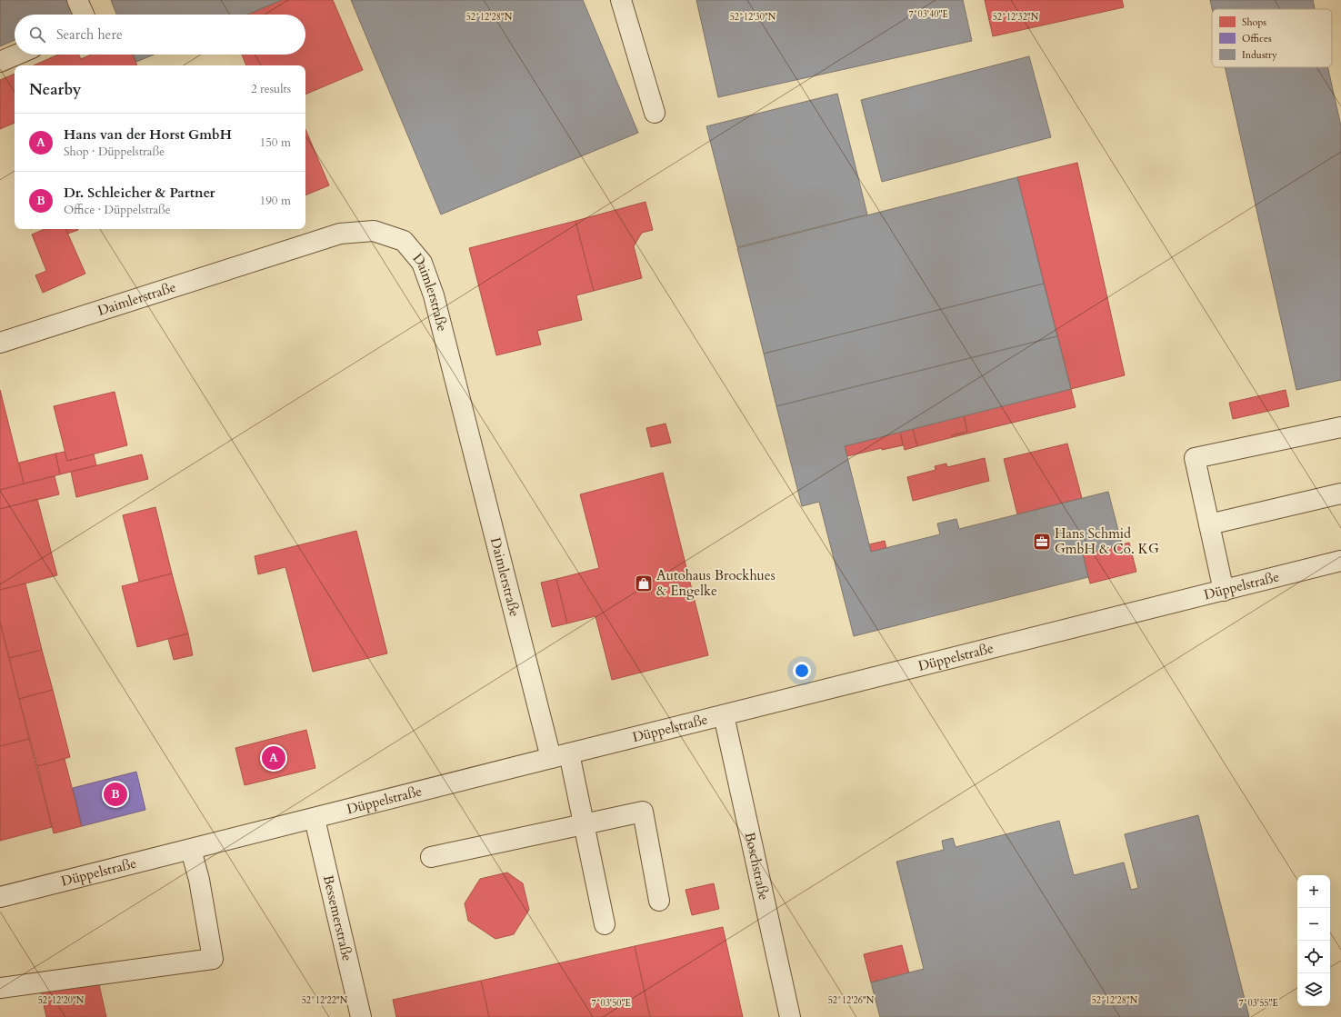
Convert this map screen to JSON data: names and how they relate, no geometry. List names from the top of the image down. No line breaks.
{"streets":{"street":["Daimlerstraße","Düppelstraße","Boschstraße","Bessemerstraße"]},"crossings":[["Daimlerstraße","Düppelstraße"],["Düppelstraße","Boschstraße"],["Düppelstraße","Bessemerstraße"]],"places":{"office":["Hans Schmid GmbH & Co. KG"],"shop":["Autohaus Brockhues & Engelke"]},"legend":["Shops","Offices","Industry"],"page":{"search":"Search here","heading":["Nearby","2 results"],"list":[{"mark":"A","name":"Hans van der Horst GmbH","note":"Shop · Düppelstraße","value":"150 m"},{"mark":"B","name":"Dr. Schleicher & Partner","note":"Office · Düppelstraße","value":"190 m"}],"pins":["A","B"],"map_buttons":["+","−"]},"coordinates":["7°03'40\"E","52°12'28\"N","52°12'30\"N","52°12'32\"N","52°12'20\"N","52°12'22\"N","52°12'26\"N","7°03'50\"E","7°03'55\"E"]}
